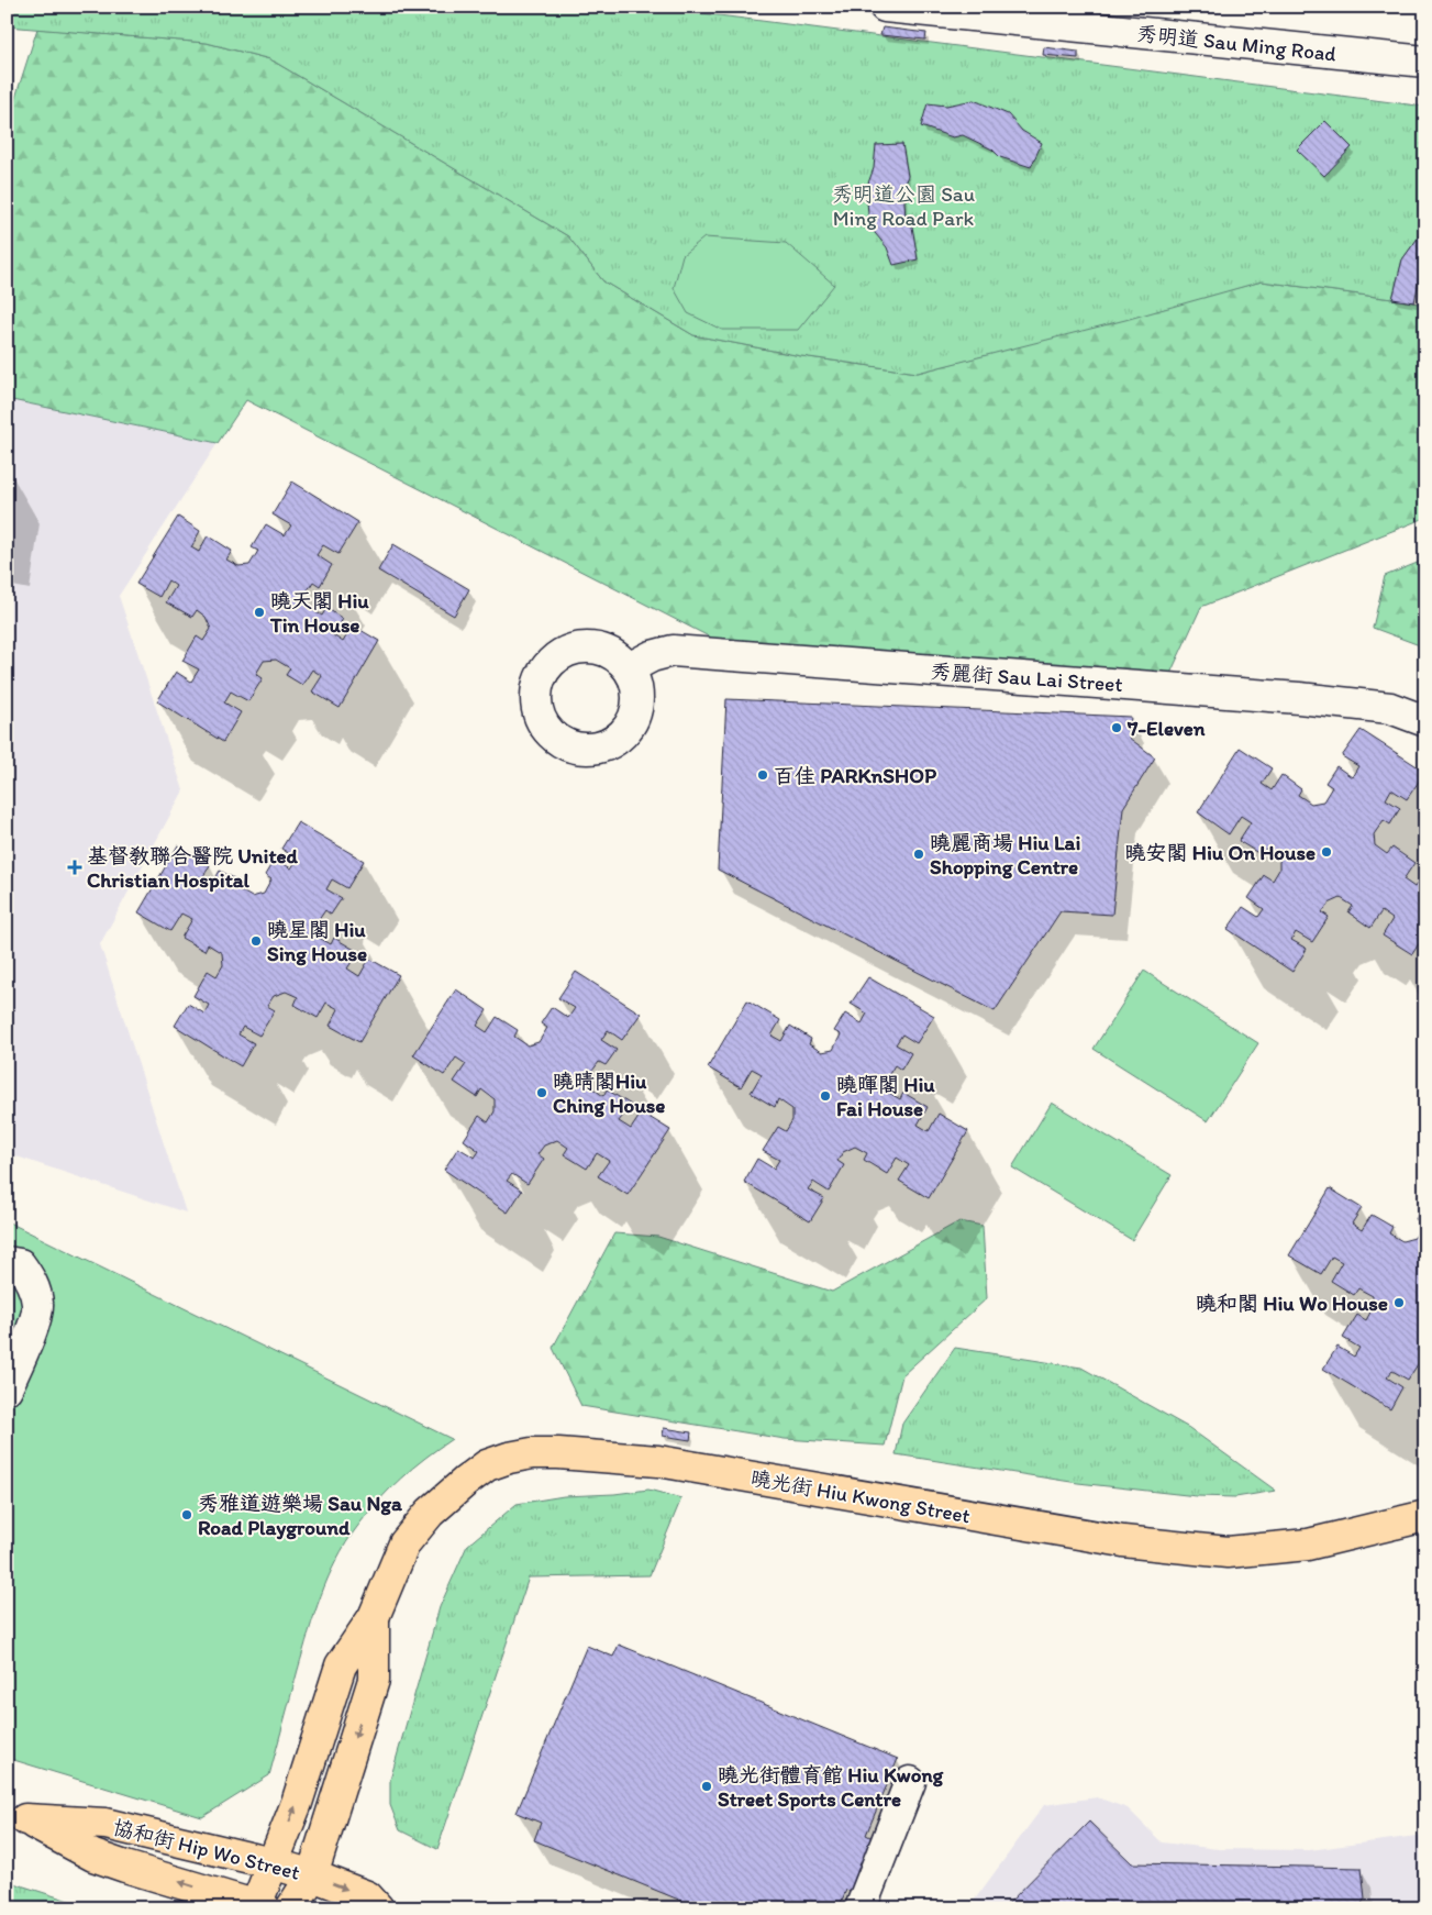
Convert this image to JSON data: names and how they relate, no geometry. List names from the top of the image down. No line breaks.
{"streets":{"main road":["曉光街 Hiu Kwong Street","協和街 Hip Wo Street"],"street":["秀明道 Sau Ming Road","秀麗街 Sau Lai Street"]},"crossings":[["曉光街 Hiu Kwong Street","協和街 Hip Wo Street"]],"parks":["秀明道公園 Sau Ming Road Park"],"places":{"other":["曉天閣 Hiu Tin House","7-Eleven","百佳 PARKnSHOP","曉安閣 Hiu On House","曉麗商場 Hiu Lai Shopping Centre","曉星閣 Hiu Sing House","曉晴閣Hiu Ching House","曉暉閣 Hiu Fai House","曉和閣 Hiu Wo House","秀雅道遊樂場 Sau Nga Road Playground","曉光街體育館 Hiu Kwong Street Sports Centre"],"health":["基督教聯合醫院 United Christian Hospital"]}}
